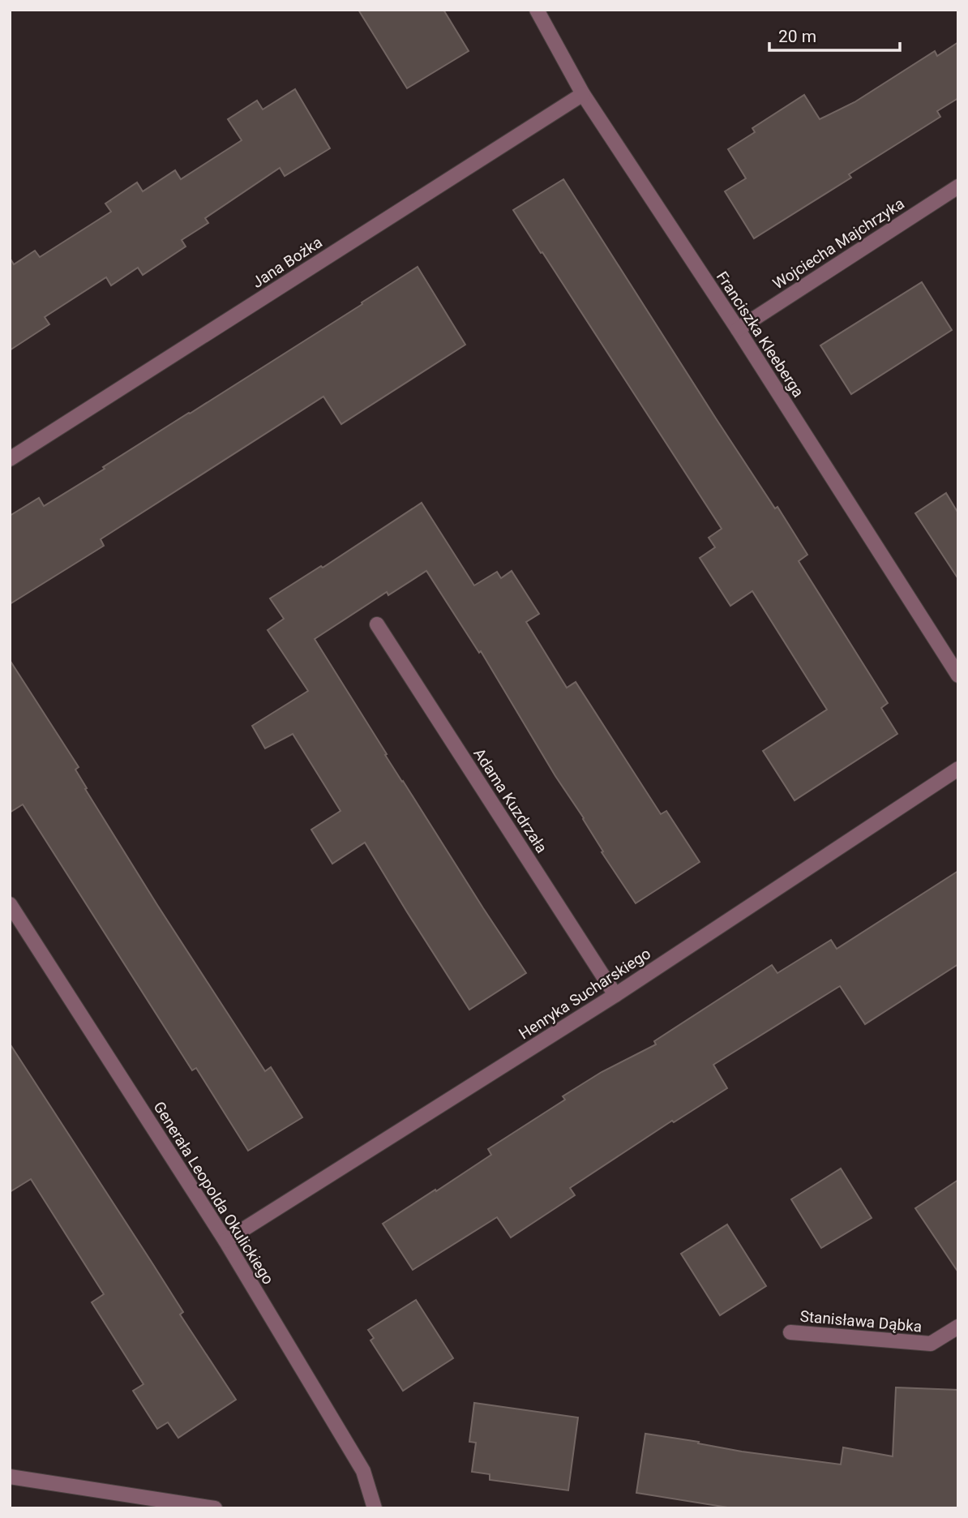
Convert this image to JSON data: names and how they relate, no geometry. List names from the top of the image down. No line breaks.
{"streets":{"street":["Wojciecha Majchrzyka","Jana Bożka","Franciszka Kleeberga","Adama Kuzdrzała","Henryka Sucharskiego","Generała Leopolda Okulickiego","Stanisława Dąbka"]},"crossings":[["Wojciecha Majchrzyka","Franciszka Kleeberga"],["Jana Bożka","Franciszka Kleeberga"],["Adama Kuzdrzała","Henryka Sucharskiego"],["Henryka Sucharskiego","Generała Leopolda Okulickiego"]],"scale_bar":"20 m"}
